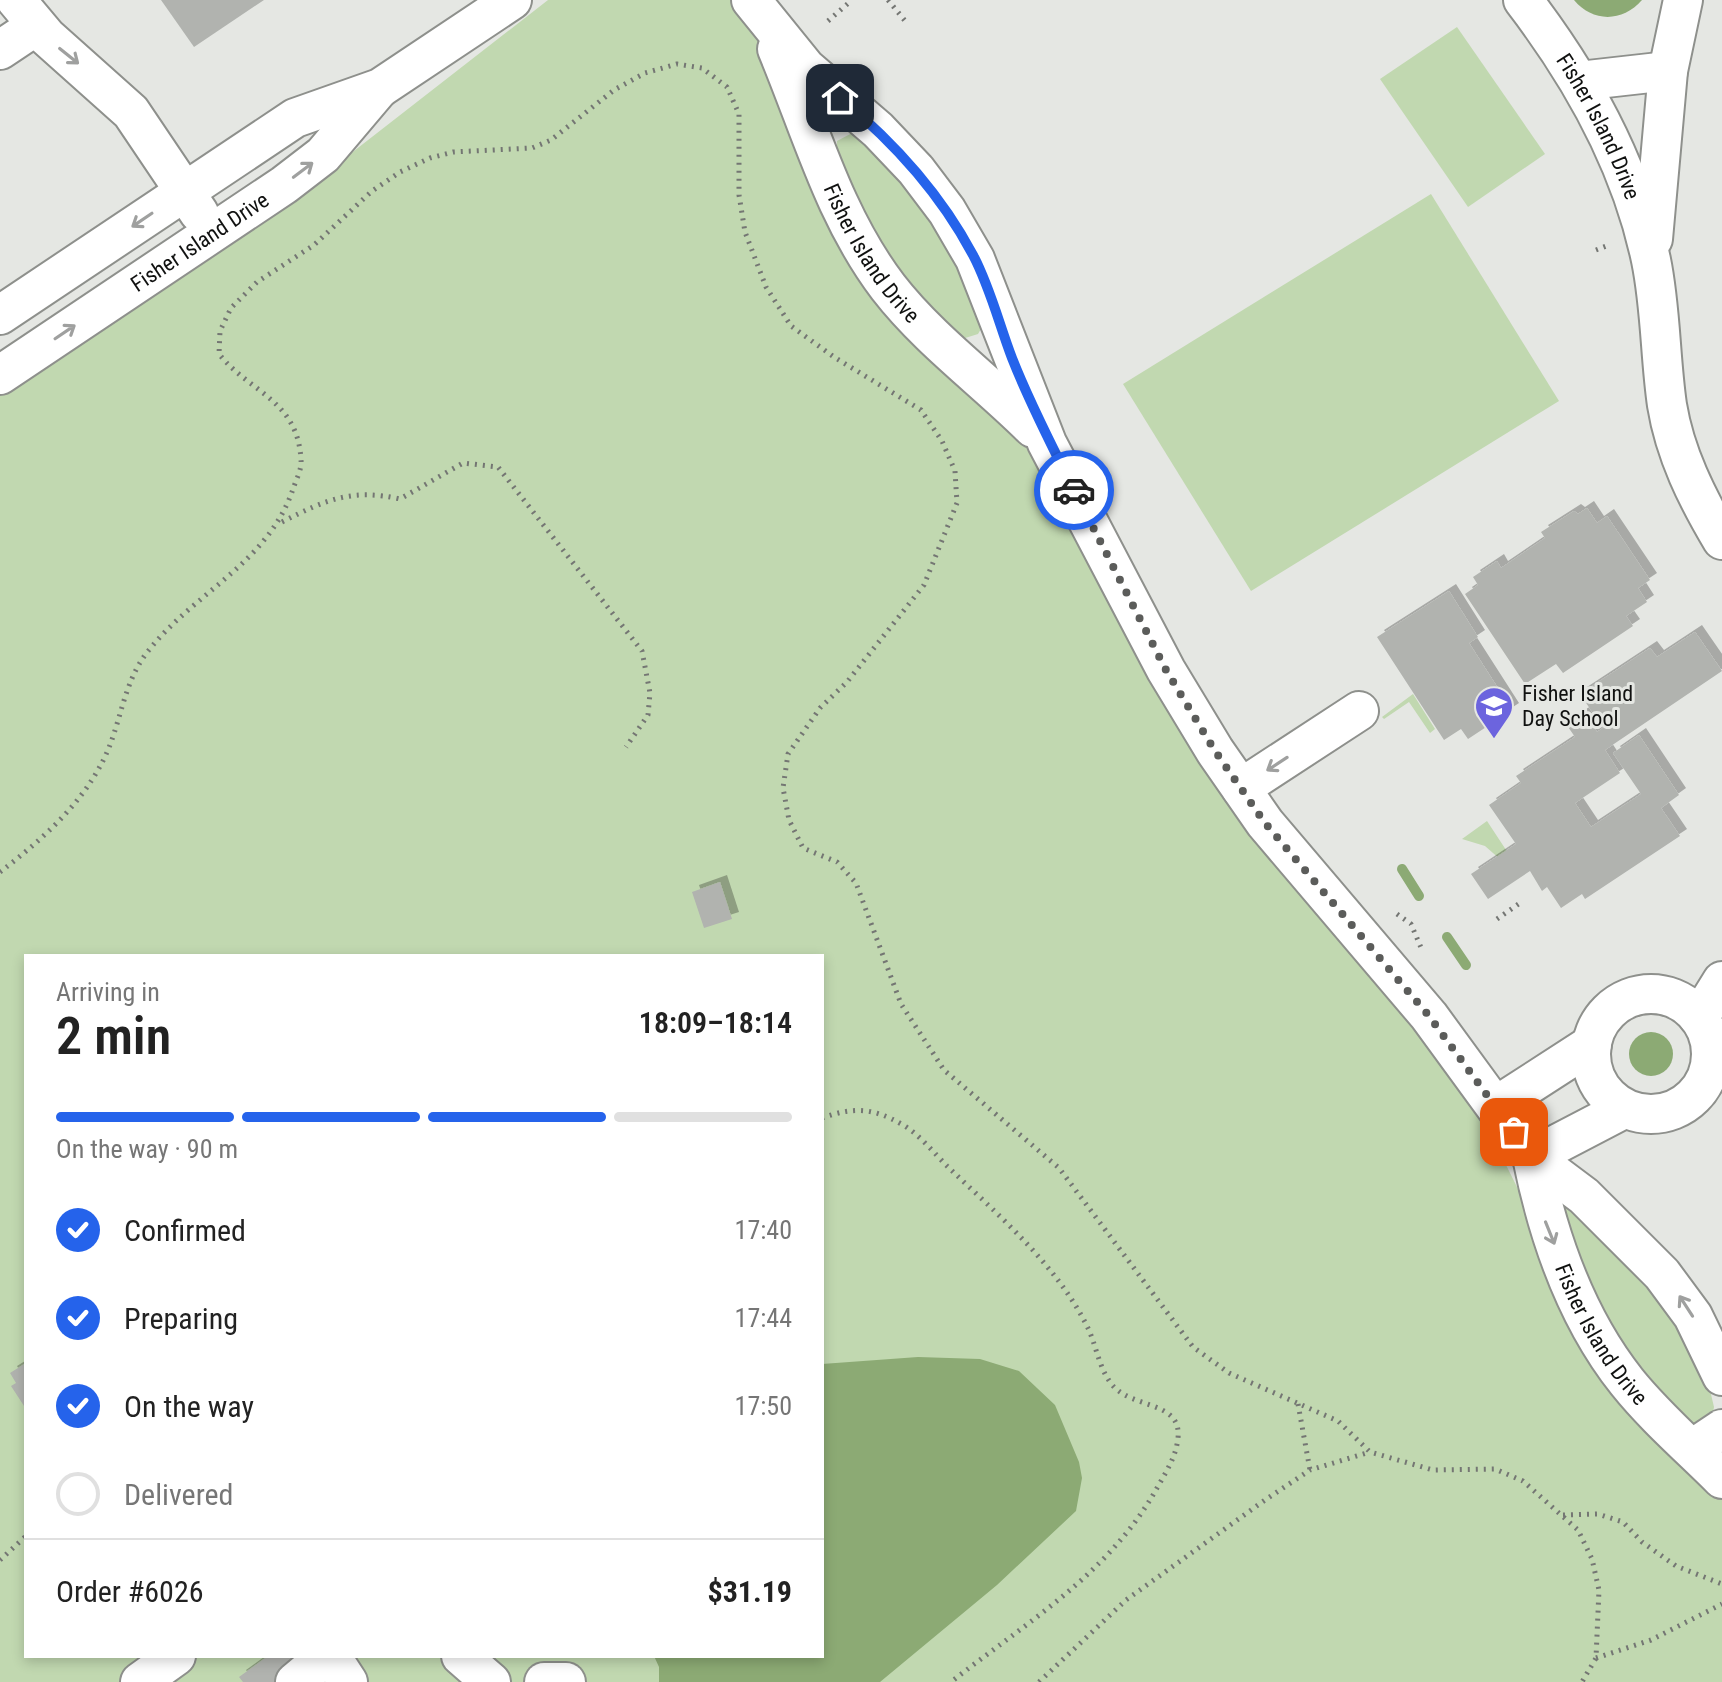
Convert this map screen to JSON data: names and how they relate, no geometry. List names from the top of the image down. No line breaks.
{"streets":{"street":["Fisher Island Drive"]},"places":{"school or university":["Fisher Island Day School"]},"page":{"heading":["2 min","Arriving in","18:09–18:14"],"panel":["Order #6026","$31.19"],"bar":"On the way · 90 m","list":[["Confirmed","17:40"],["Preparing","17:44"],["On the way","17:50"],"Delivered"]}}
